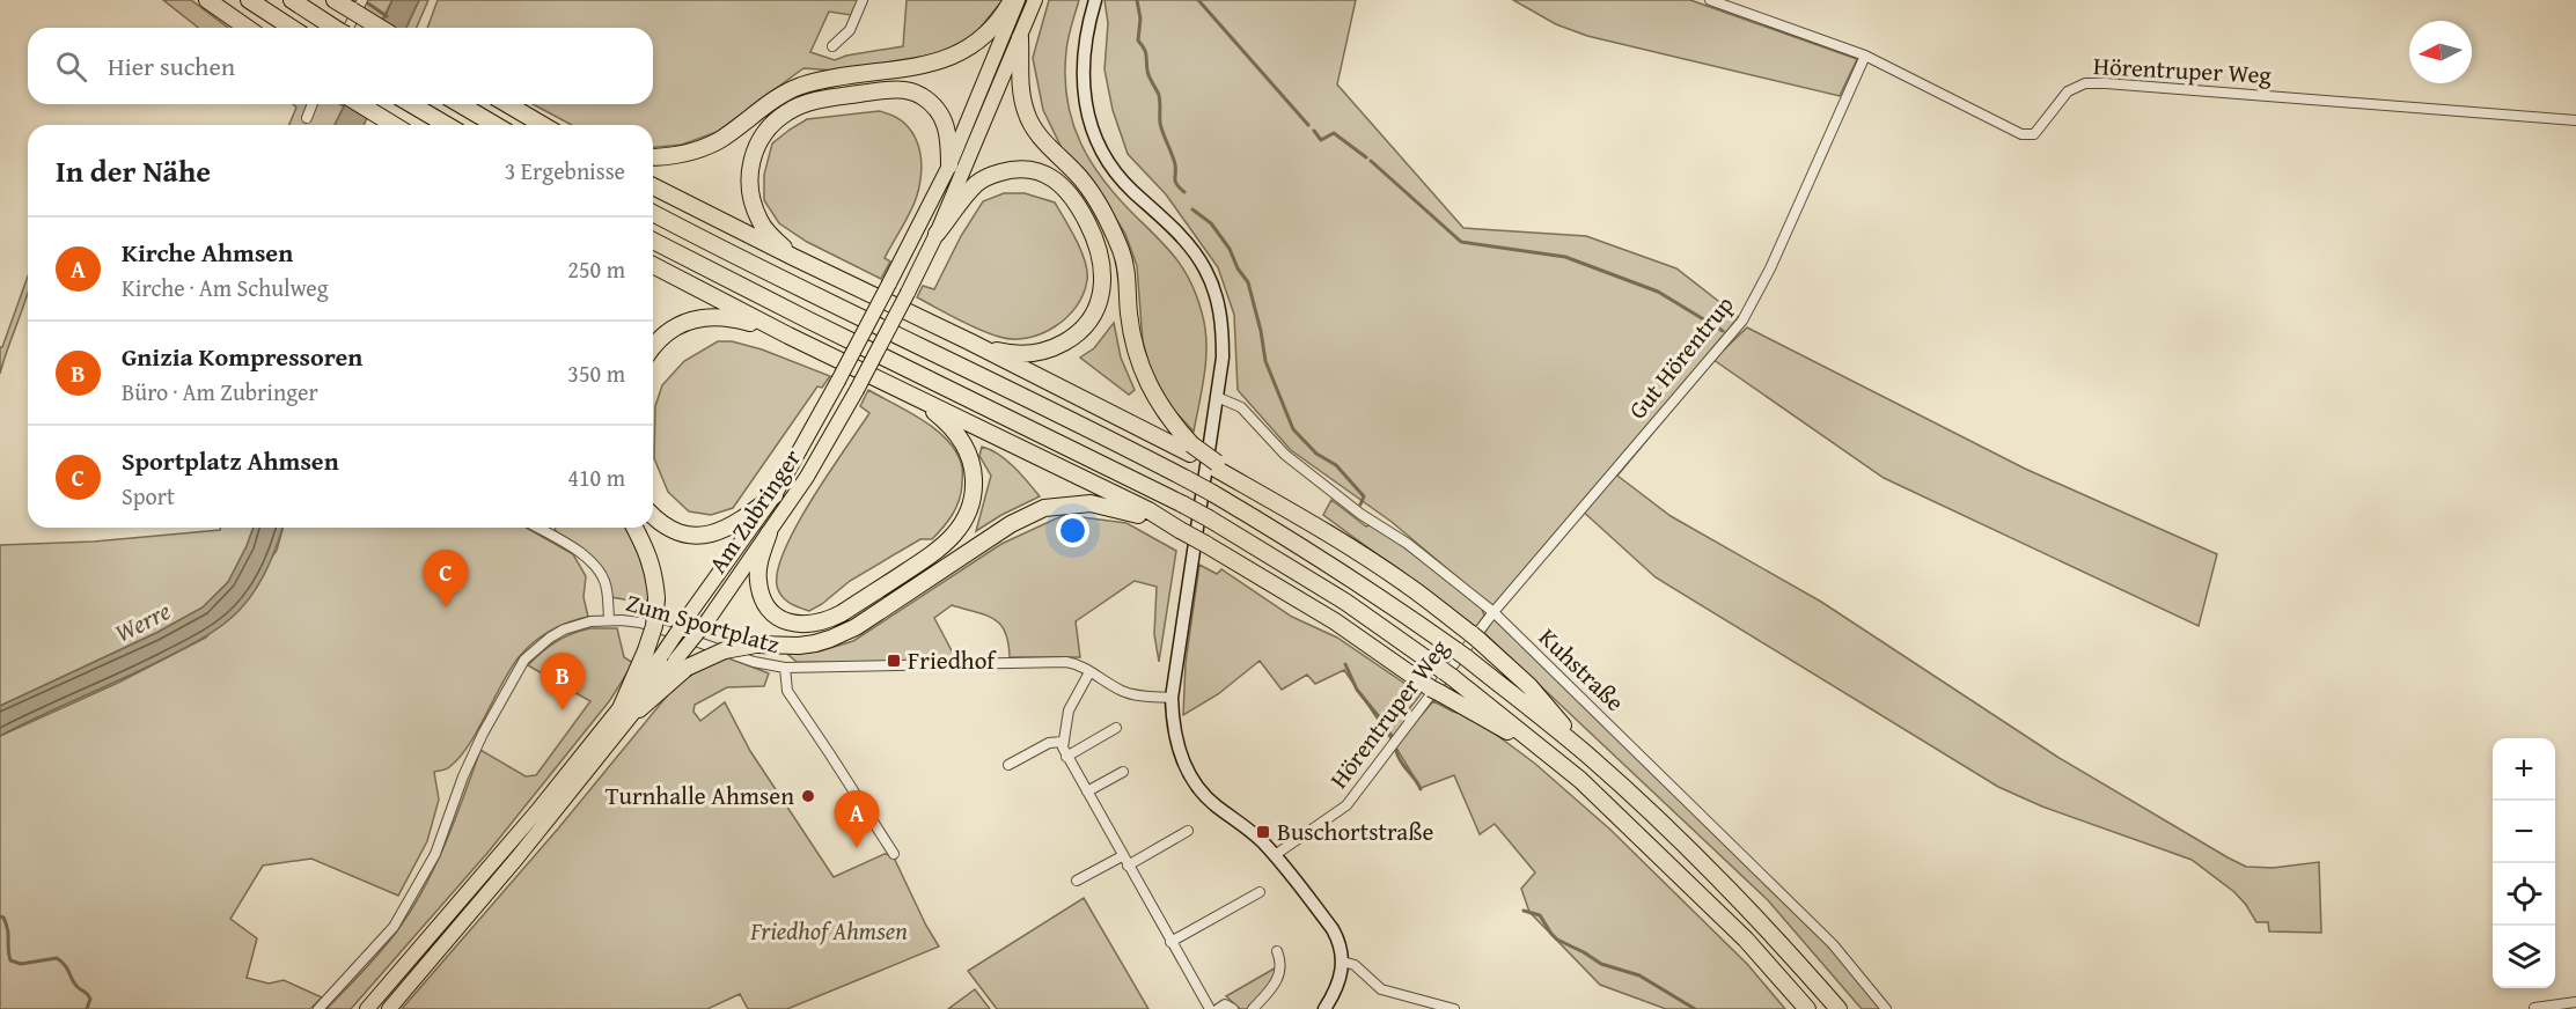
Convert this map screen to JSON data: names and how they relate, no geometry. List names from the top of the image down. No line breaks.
{"streets":{"highway":["Am Zubringer"],"street":["Hörentruper Weg","Gut Hörentrup","Zum Sportplatz","Kuhstraße"]},"crossings":[["Hörentruper Weg","Gut Hörentrup"],["Hörentruper Weg","Kuhstraße"],["Gut Hörentrup","Kuhstraße"]],"water":["Werre"],"parks":["Friedhof Ahmsen"],"places":{"transit":["Friedhof","Buschortstraße"],"other":["Turnhalle Ahmsen"]},"north":"left","page":{"search":"Hier suchen","heading":["In der Nähe","3 Ergebnisse"],"list":[{"mark":"A","name":"Kirche Ahmsen","note":"Kirche · Am Schulweg","value":"250 m"},{"mark":"B","name":"Gnizia Kompressoren","note":"Büro · Am Zubringer","value":"350 m"},{"mark":"C","name":"Sportplatz Ahmsen","note":"Sport","value":"410 m"}],"pins":["C","B","A"],"map_buttons":["+","−"]}}
